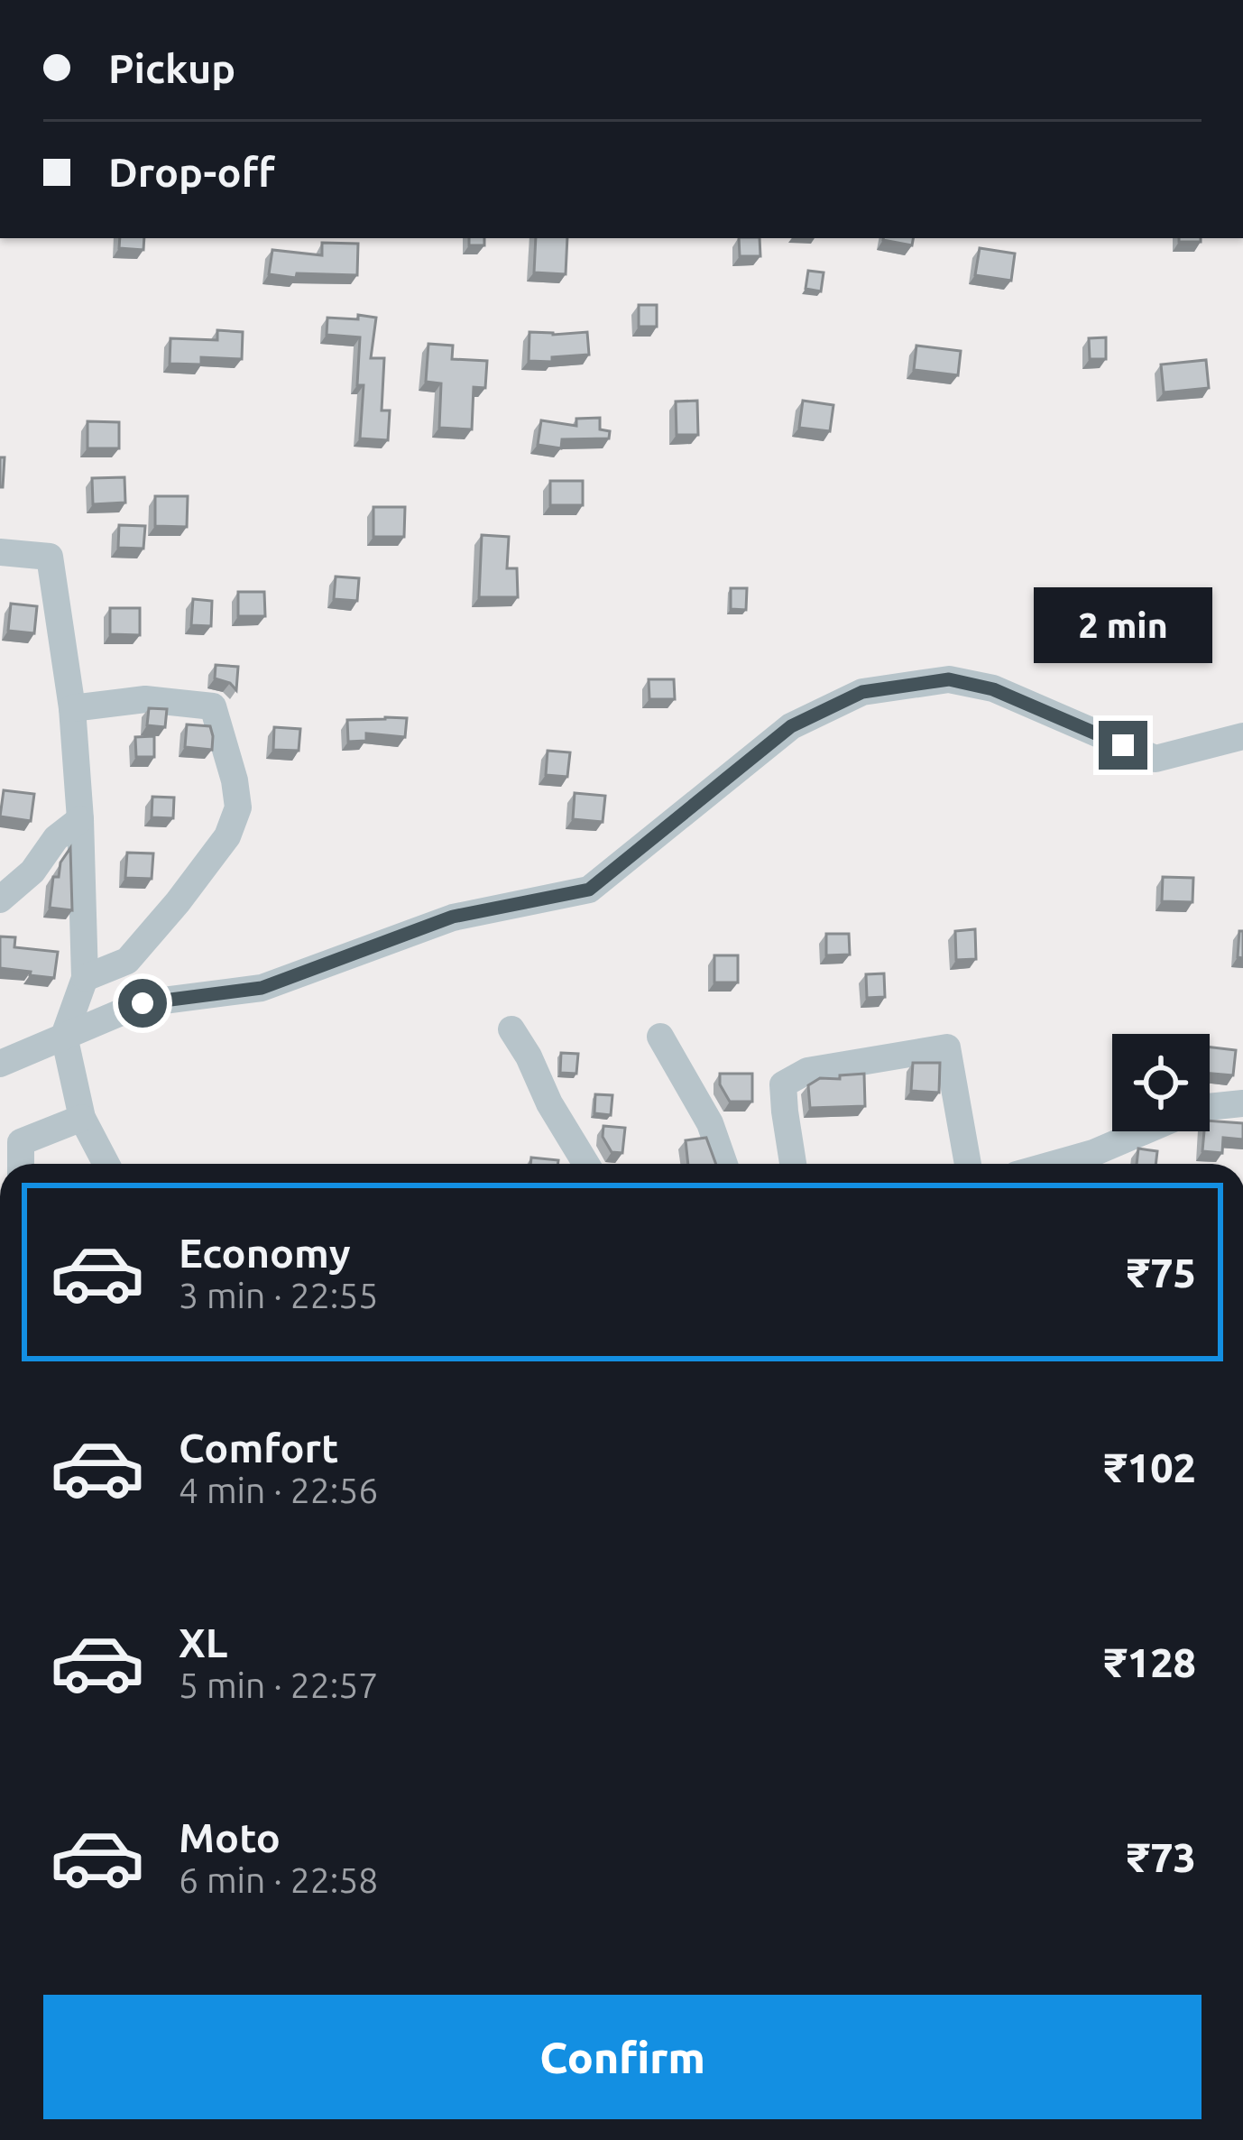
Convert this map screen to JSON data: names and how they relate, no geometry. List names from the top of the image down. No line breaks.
{"page":{"banner":["Pickup","Drop-off"],"bubble":"2 min","list":[{"name":"Economy","note":"3 min · 22:55","value":"₹75"},{"name":"Comfort","note":"4 min · 22:56","value":"₹102"},{"name":"XL","note":"5 min · 22:57","value":"₹128"},{"name":"Moto","note":"6 min · 22:58","value":"₹73"}],"buttons":"Confirm"}}
